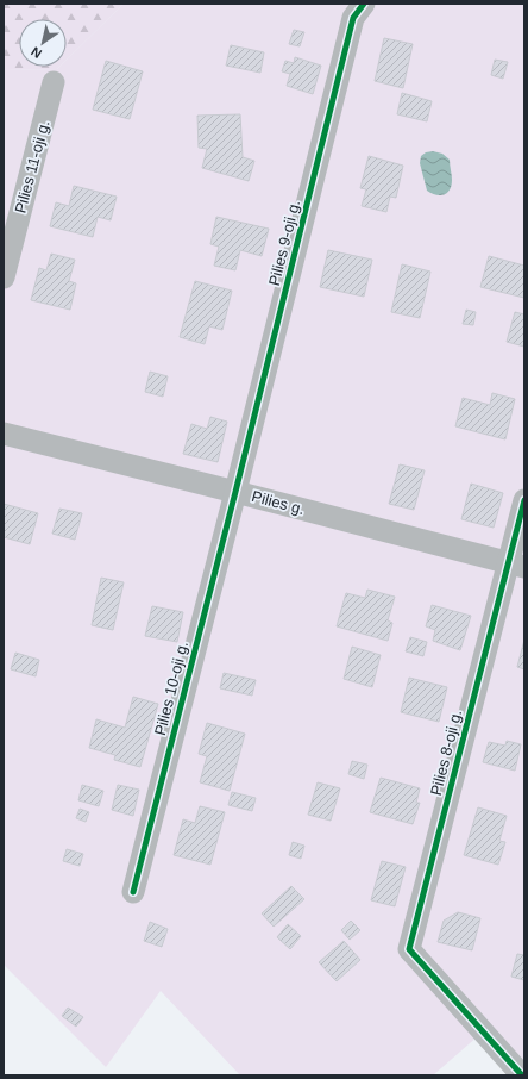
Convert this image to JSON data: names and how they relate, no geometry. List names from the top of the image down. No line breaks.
{"streets":{"street":["Pilies 11-oji g.","Pilies 9-oji g.","Pilies g.","Pilies 10-oji g.","Pilies 8-oji g."]},"crossings":[["Pilies 9-oji g.","Pilies g."],["Pilies 9-oji g.","Pilies 10-oji g."],["Pilies g.","Pilies 10-oji g."],["Pilies g.","Pilies 8-oji g."]],"north":"bottom left"}
